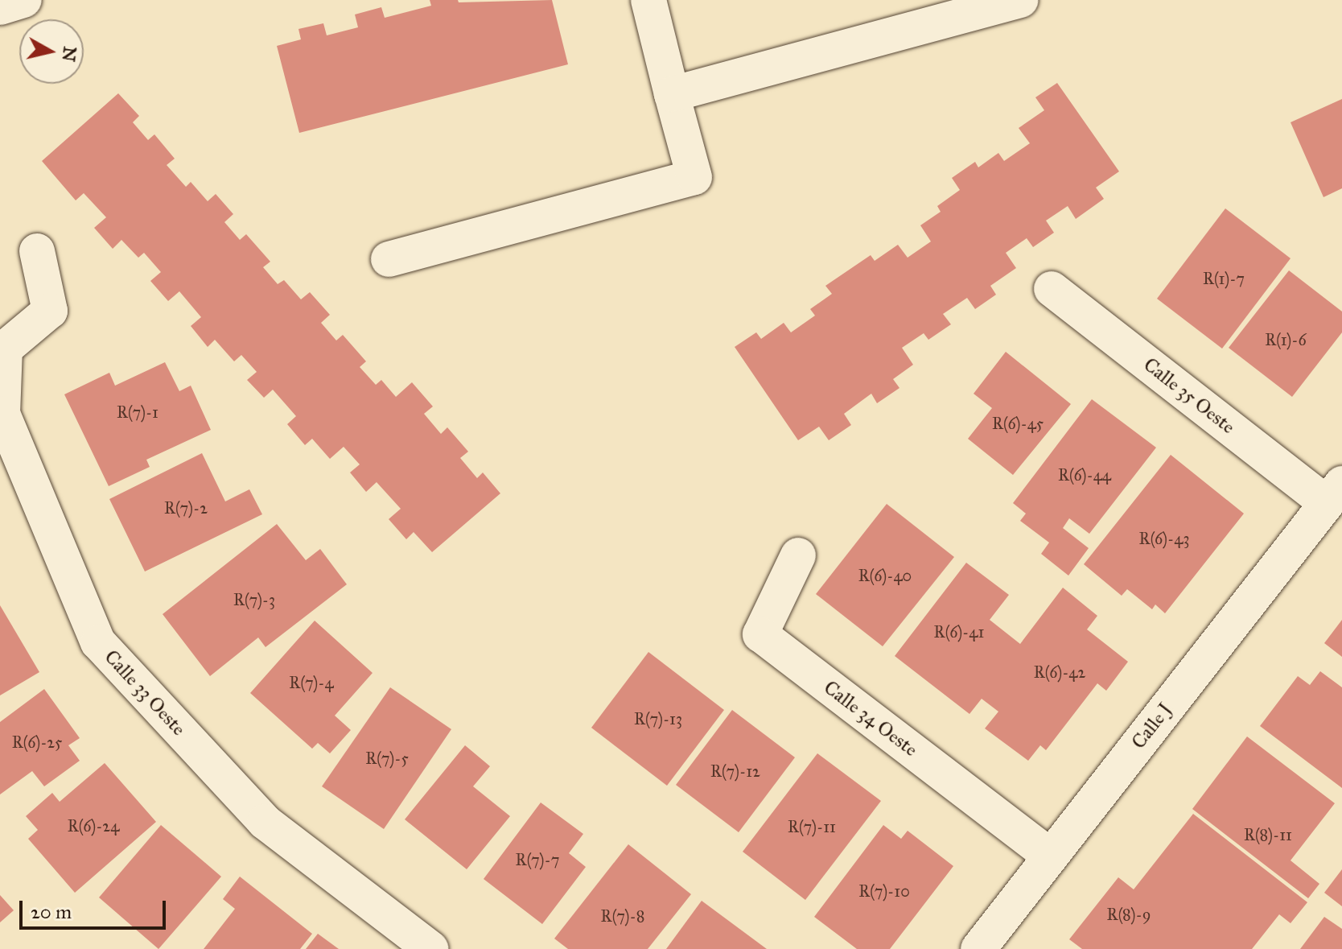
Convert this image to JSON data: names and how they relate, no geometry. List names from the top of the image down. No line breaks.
{"streets":{"street":["Calle 35 Oeste","Calle 33 Oeste","Calle 34 Oeste","Calle J"]},"crossings":[["Calle 35 Oeste","Calle J"],["Calle 34 Oeste","Calle J"]],"house_numbers":["R(1)-7","R(1)-6","R(7)-1","R(6)-45","R(6)-44","R(7)-2","R(6)-43","R(6)-40","R(7)-3","R(6)-41","R(6)-42","R(7)-4","R(7)-13","R(6)-25","R(7)-5","R(7)-12","R(6)-24","R(7)-11","R(8)-11","R(7)-7","R(7)-10","R(8)-9","R(7)-8"],"scale_bar":"20 m","north":"right"}
